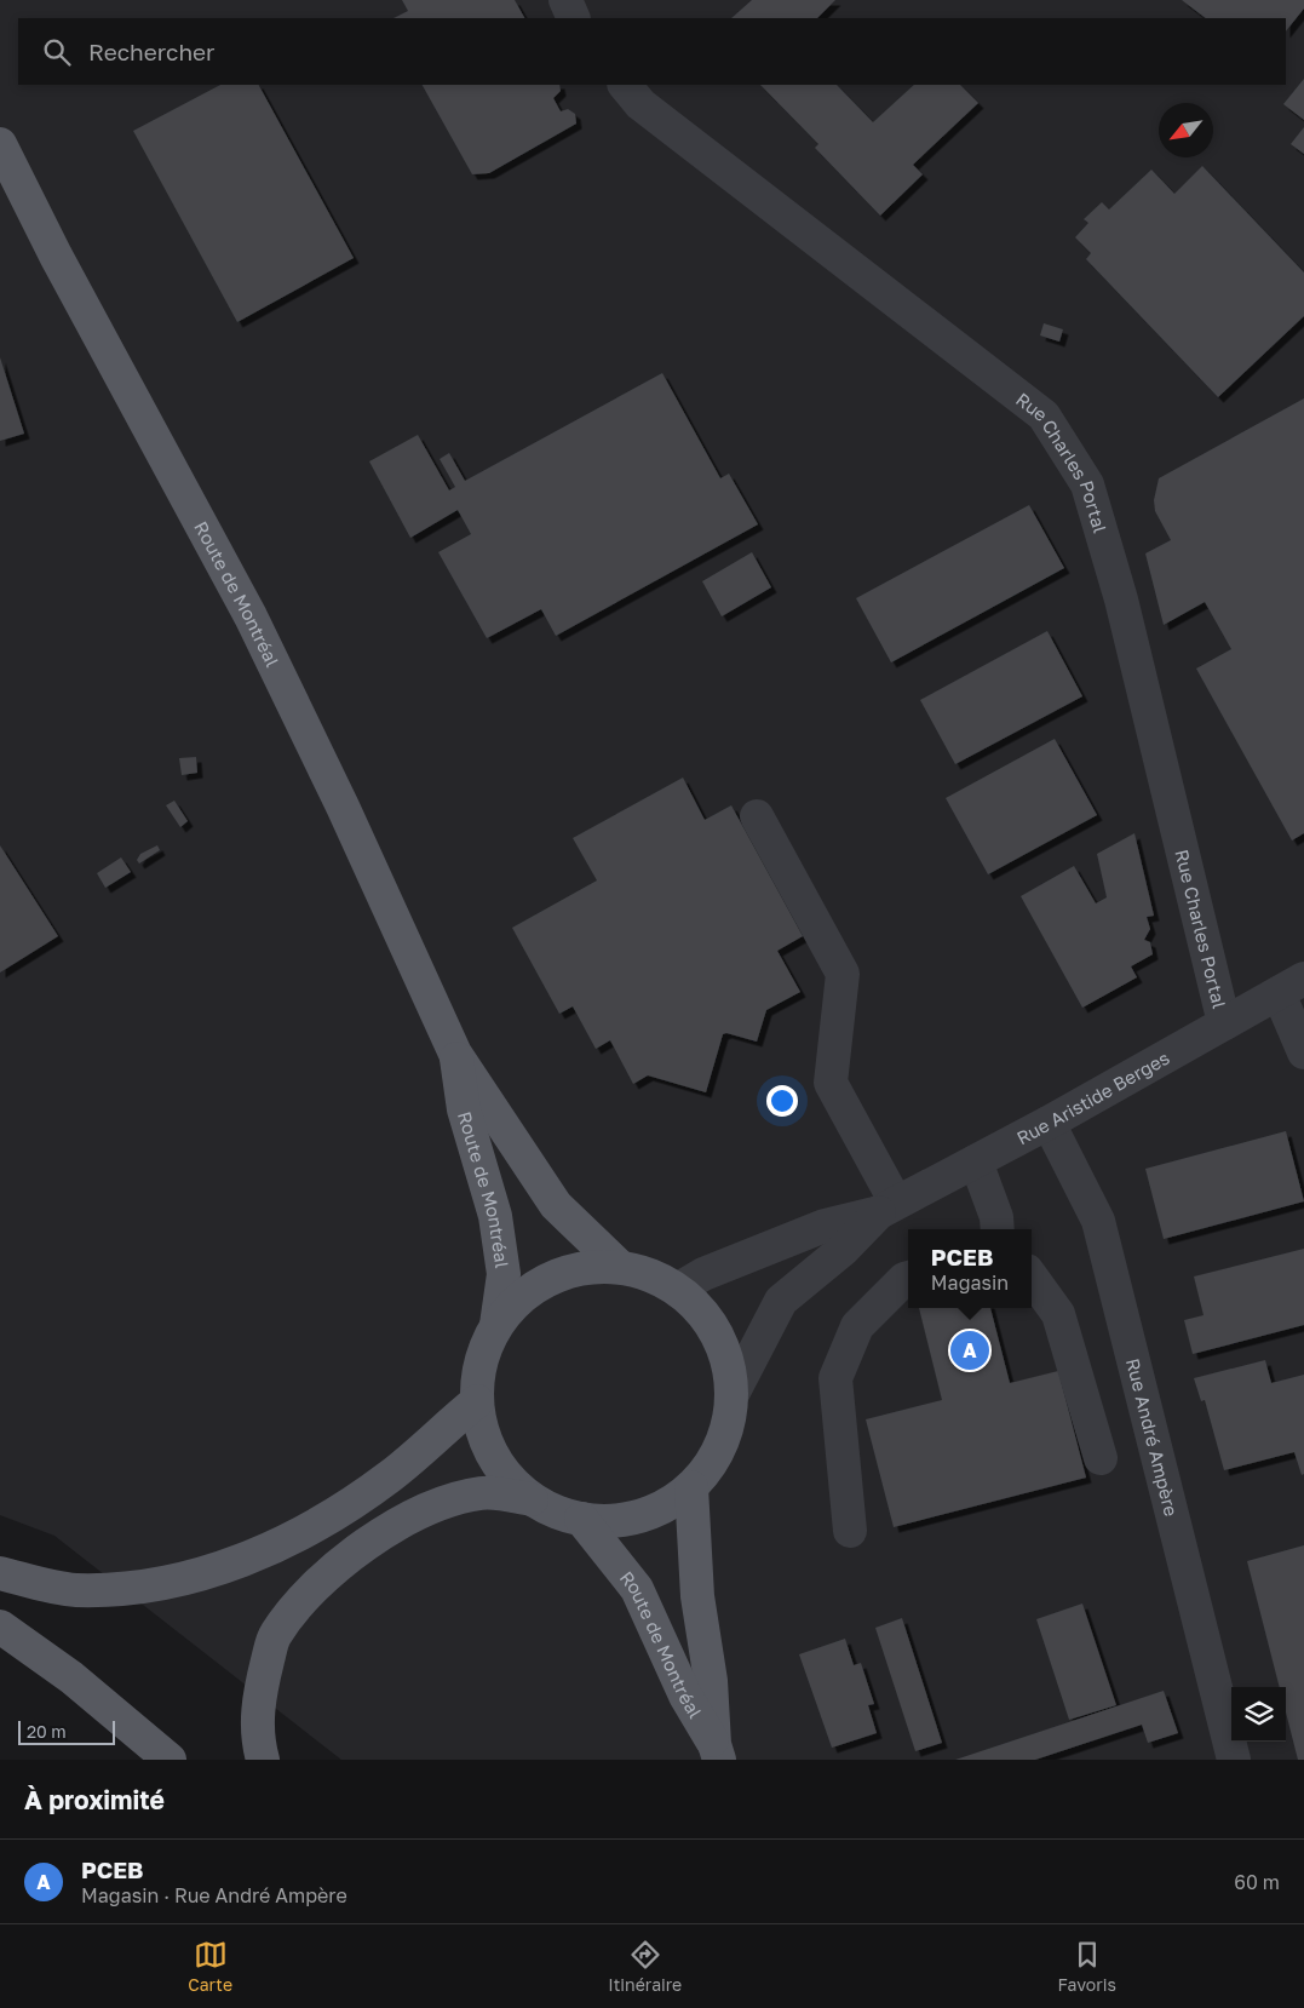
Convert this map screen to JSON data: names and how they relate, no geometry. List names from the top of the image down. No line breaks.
{"streets":{"main road":["Route de Montréal"],"street":["Rue Charles Portal","Rue Aristide Berges","Rue André Ampère"]},"crossings":[["Rue Charles Portal","Rue Aristide Berges"],["Rue Aristide Berges","Rue André Ampère"]],"scale_bar":"20 m","north":"bottom left","page":{"search":"Rechercher","popup":["PCEB","Magasin"],"pins":"A","scale":"20 m","heading":"À proximité","list":[{"mark":"A","name":"PCEB","note":"Magasin · Rue André Ampère","value":"60 m"}],"nav":["Carte","Itinéraire","Favoris"]}}
